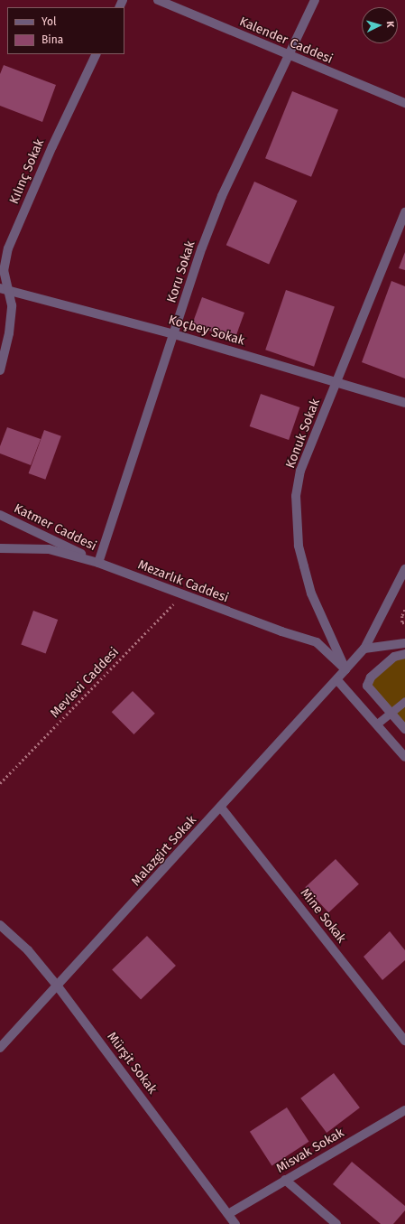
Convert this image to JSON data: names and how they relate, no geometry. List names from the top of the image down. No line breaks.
{"streets":{"street":["Kalender Caddesi","Kılınç Sokak","Koru Sokak","Koçbey Sokak","Konuk Sokak","Katmer Caddesi","Mezarlık Caddesi","Malazgirt Sokak","Mine Sokak","Mürşit Sokak","Misvak Sokak"],"path":["Mevlevi Caddesi"]},"crossings":[["Kalender Caddesi","Koru Sokak"],["Kılınç Sokak","Koçbey Sokak"],["Koru Sokak","Koçbey Sokak"],["Koru Sokak","Katmer Caddesi"],["Koru Sokak","Mezarlık Caddesi"],["Koçbey Sokak","Konuk Sokak"],["Konuk Sokak","Mezarlık Caddesi"],["Konuk Sokak","Malazgirt Sokak"],["Katmer Caddesi","Mezarlık Caddesi"],["Mezarlık Caddesi","Mevlevi Caddesi"],["Mezarlık Caddesi","Malazgirt Sokak"],["Malazgirt Sokak","Mine Sokak"],["Malazgirt Sokak","Mürşit Sokak"],["Mürşit Sokak","Misvak Sokak"]],"legend":["Yol","Bina"],"north":"right"}
